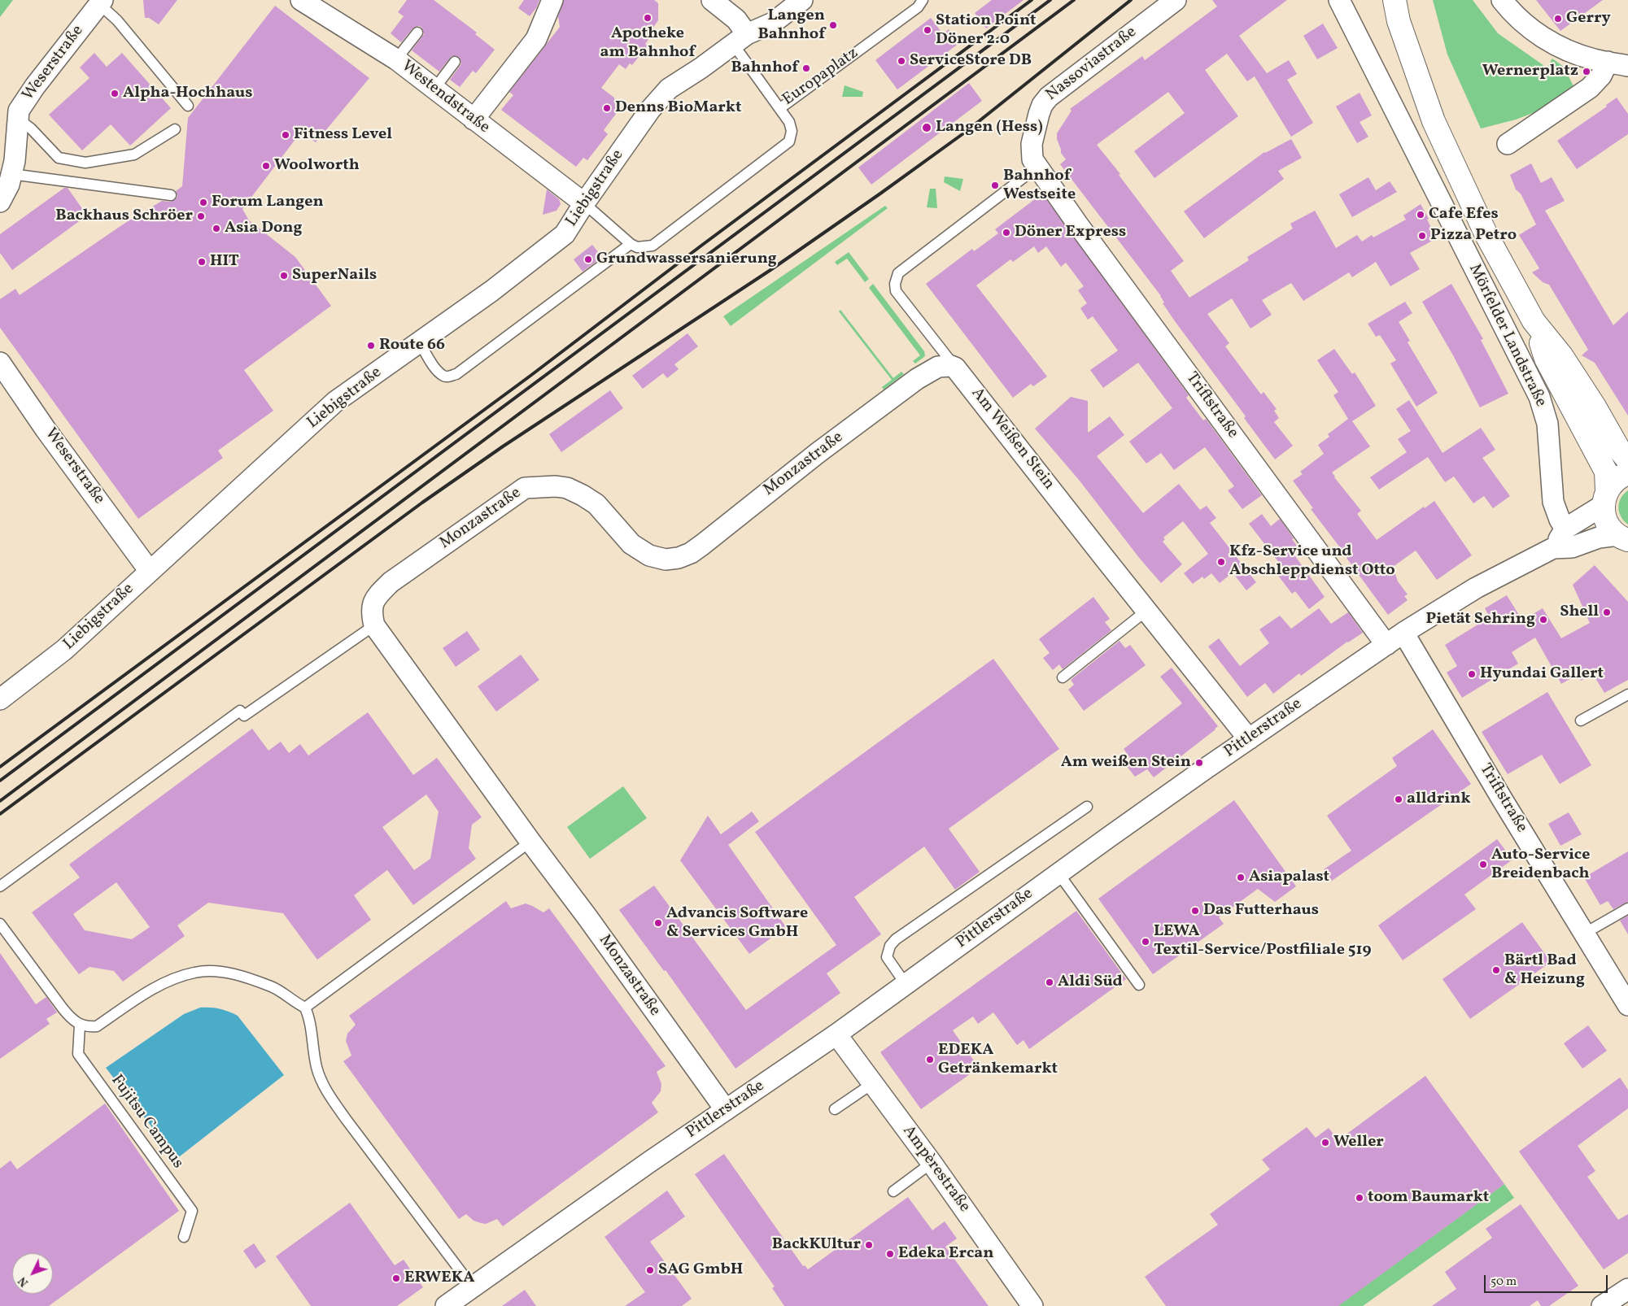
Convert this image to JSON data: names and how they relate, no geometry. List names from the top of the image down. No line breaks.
{"streets":{"main road":["Mörfelder Landstraße"],"street":["Weserstraße","Nassoviastraße","Westendstraße","Liebigstraße","Triftstraße","Am Weißen Stein","Monzastraße","Pittlerstraße","Ampèrestraße"],"lane":["Europaplatz","Fujitsu Campus"]},"crossings":[["Weserstraße","Liebigstraße"],["Nassoviastraße","Triftstraße"],["Nassoviastraße","Am Weißen Stein"],["Europaplatz","Liebigstraße"],["Westendstraße","Liebigstraße"],["Mörfelder Landstraße","Pittlerstraße"],["Triftstraße","Am Weißen Stein"],["Triftstraße","Pittlerstraße"],["Am Weißen Stein","Monzastraße"],["Am Weißen Stein","Pittlerstraße"],["Monzastraße","Pittlerstraße"],["Pittlerstraße","Ampèrestraße"]],"places":["Apotheke am Bahnhof","Gerry","Langen Bahnhof","Station Point Döner 2.0","ServiceStore DB","Bahnhof","Wernerplatz","Alpha-Hochhaus","Denns BioMarkt","Langen (Hess)","Fitness Level","Woolworth","Bahnhof Westseite","Forum Langen","Cafe Efes","Backhaus Schröer","Asia Dong","Döner Express","Pizza Petro","Grundwassersanierung","HIT","SuperNails","Route 66","Kfz-Service und Abschleppdienst Otto","Shell","Pietät Sehring","Hyundai Gallert","Am weißen Stein","alldrink","Auto-Service Breidenbach","Asiapalast","Das Futterhaus","Advancis Software & Services GmbH","LEWA Textil-Service/Postfiliale 519","Bärtl Bad & Heizung","Aldi Süd","EDEKA Getränkemarkt","Weller","toom Baumarkt","BackKUltur","Edeka Ercan","SAG GmbH","ERWEKA"],"scale_bar":"50 m","north":"bottom left"}
